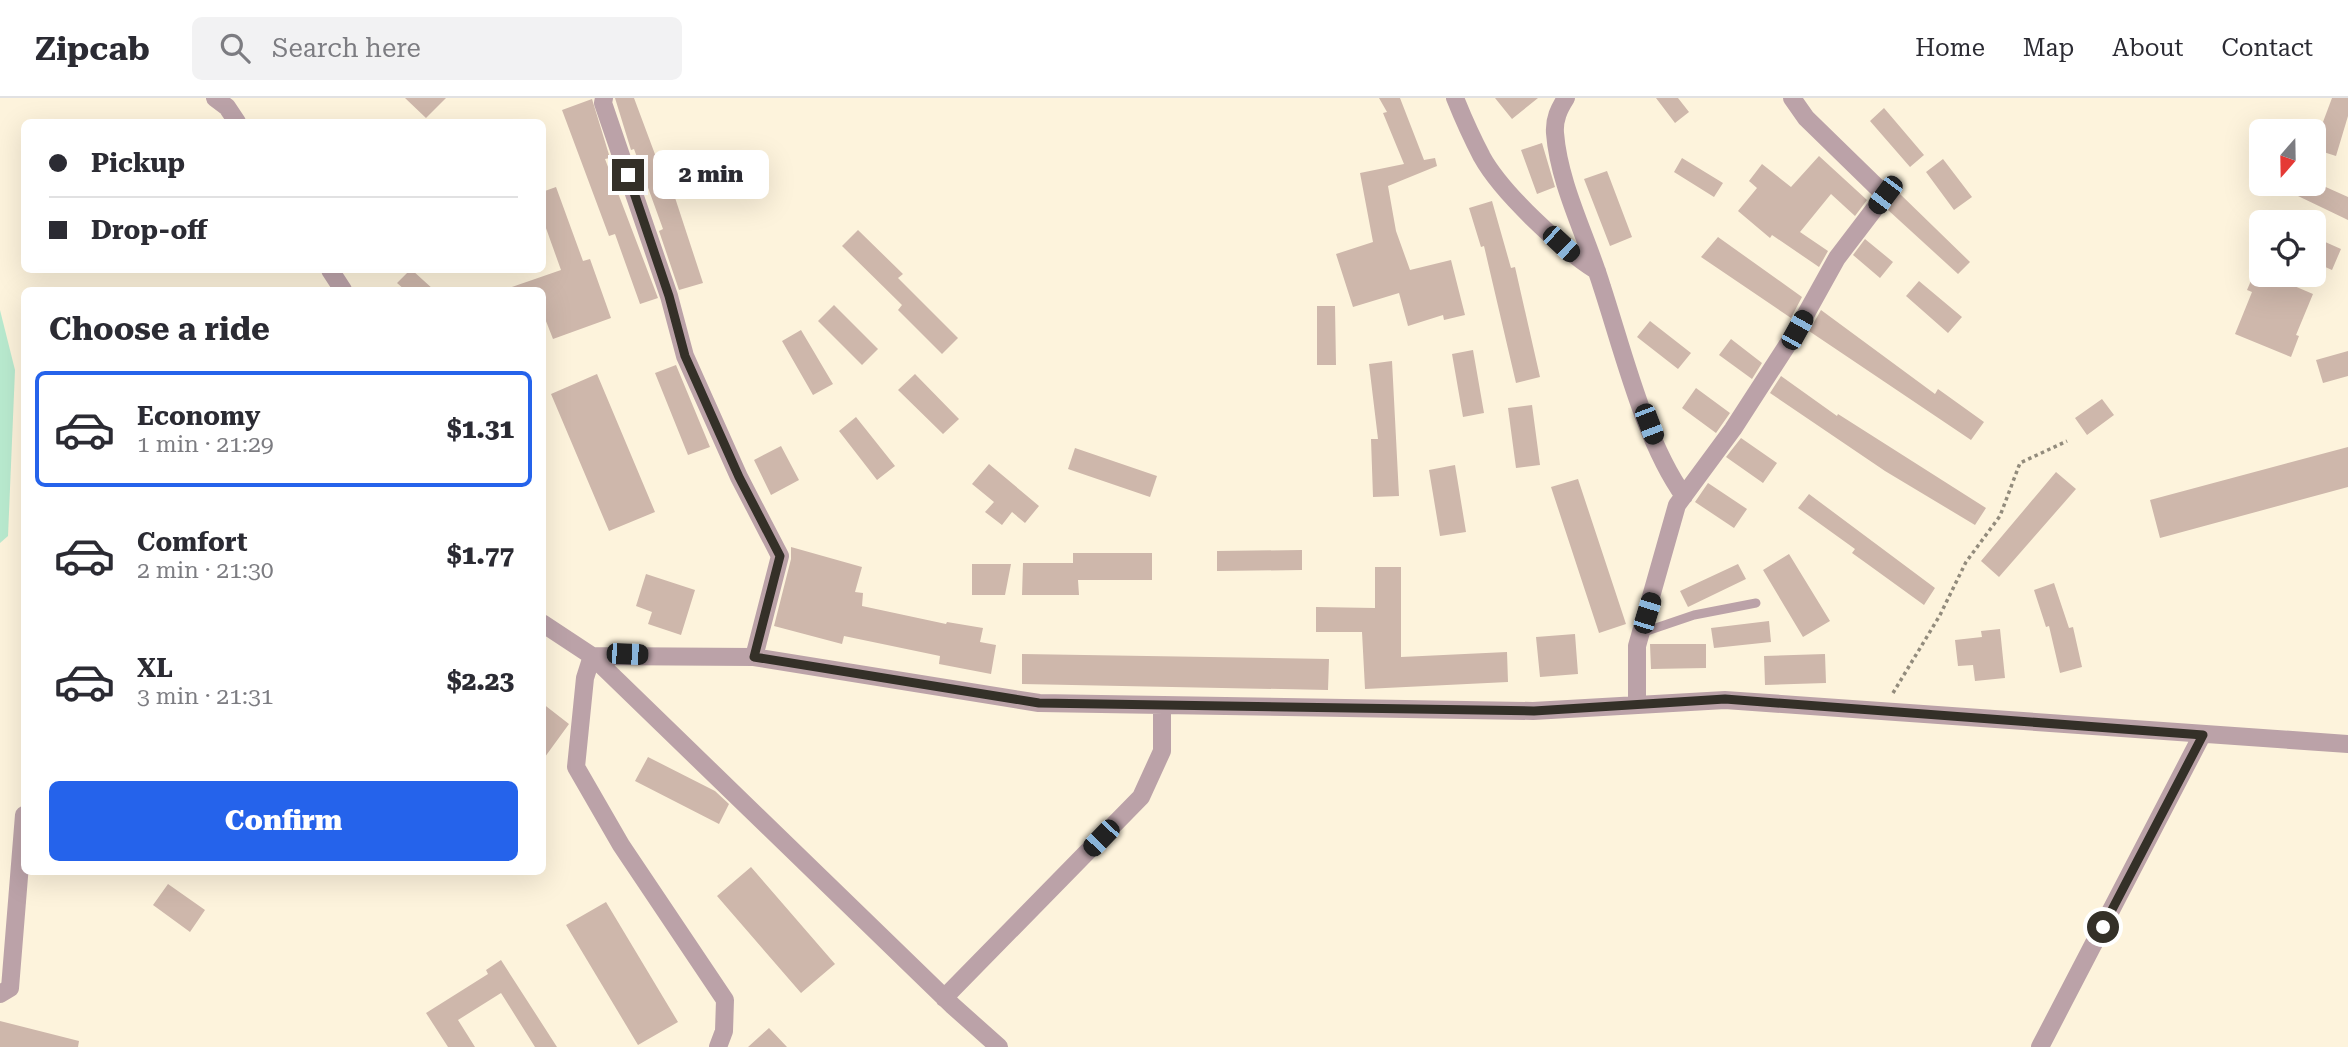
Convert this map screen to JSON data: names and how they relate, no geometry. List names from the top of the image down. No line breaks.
{"north":"bottom","page":{"header":"Zipcab","search":"Search here","nav":["Home","Map","About","Contact"],"banner":["Pickup","Drop-off"],"bubble":"2 min","heading":"Choose a ride","list":[{"name":"Economy","note":"1 min · 21:29","value":"$1.31"},{"name":"Comfort","note":"2 min · 21:30","value":"$1.77"},{"name":"XL","note":"3 min · 21:31","value":"$2.23"}],"buttons":"Confirm"}}
